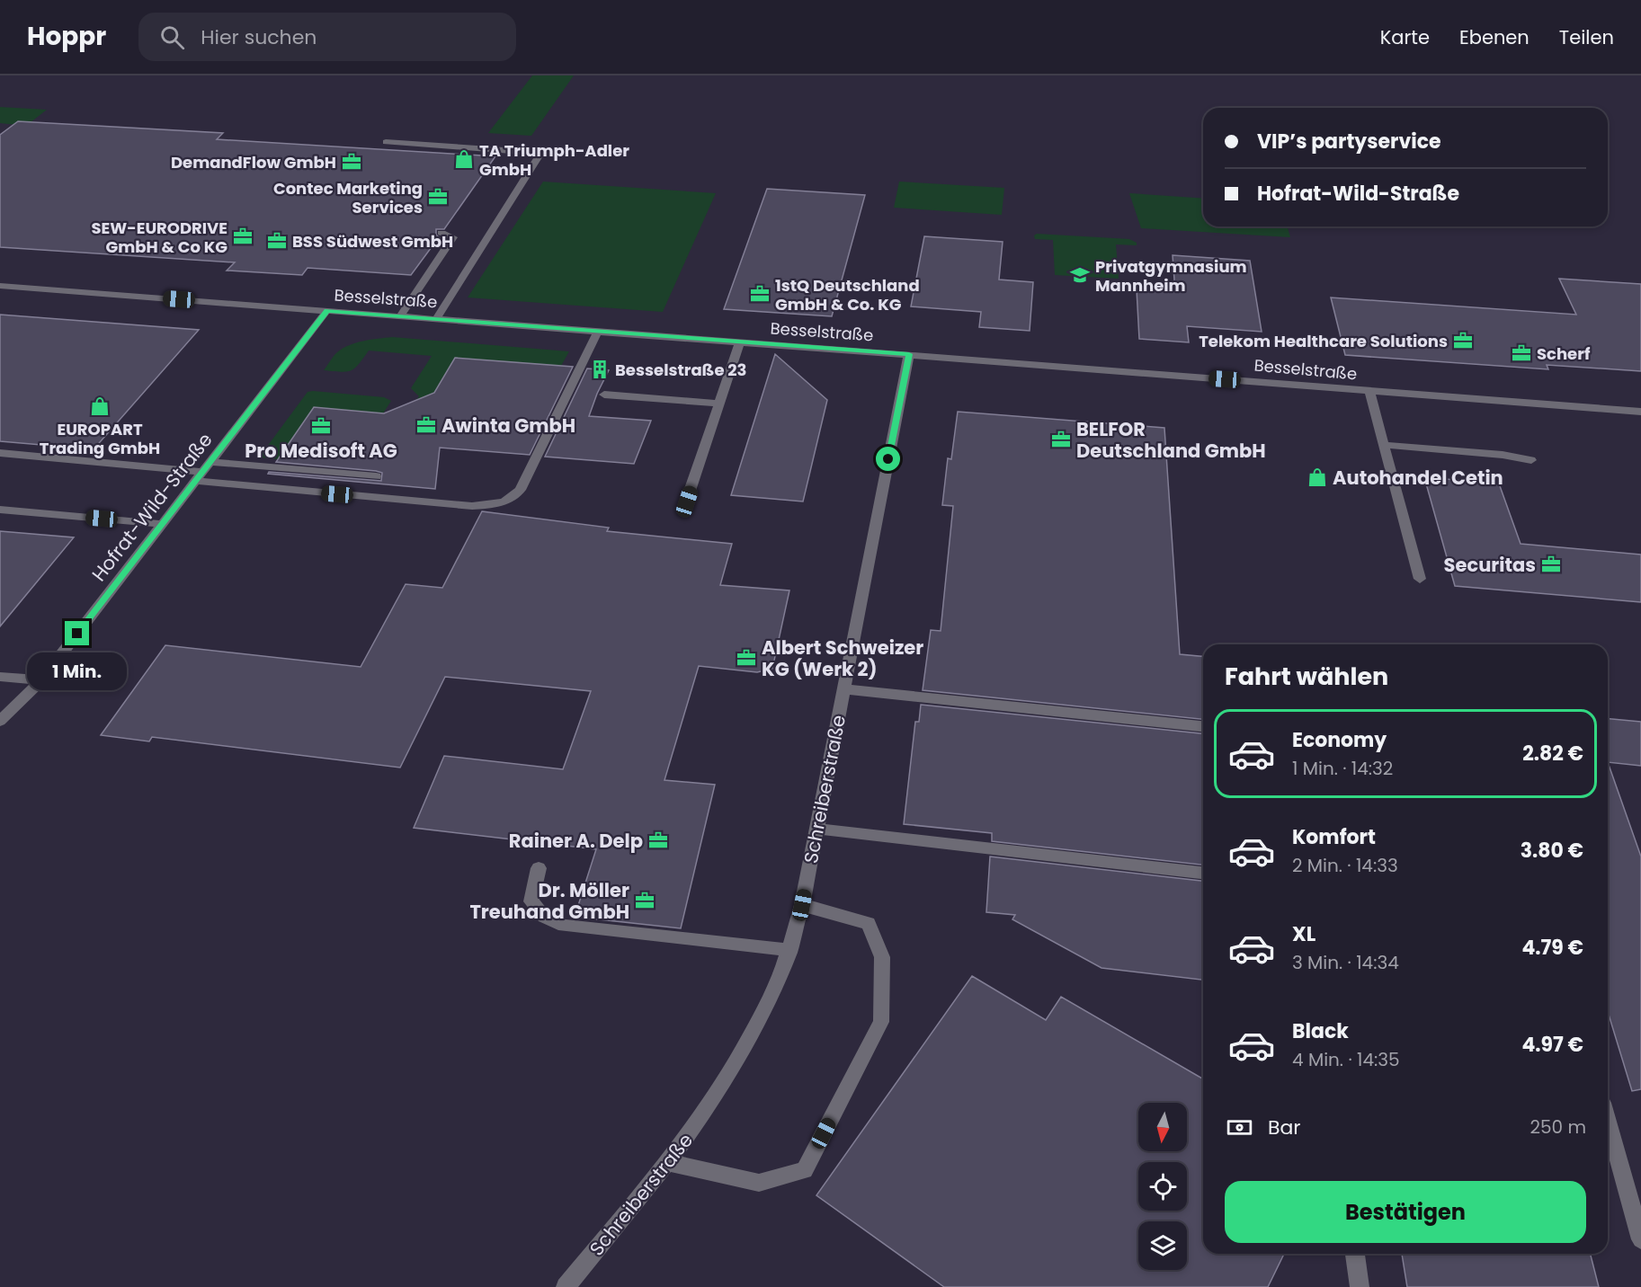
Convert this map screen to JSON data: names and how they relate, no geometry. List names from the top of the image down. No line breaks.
{"streets":{"street":["Besselstraße","Hofrat-Wild-Straße","Schreiberstraße"]},"crossings":[["Besselstraße","Hofrat-Wild-Straße"],["Besselstraße","Schreiberstraße"]],"places":{"shop":["TA Triumph-Adler GmbH","EUROPART Trading GmbH","Autohandel Cetin"],"office":["DemandFlow GmbH","Contec Marketing Services","SEW-EURODRIVE GmbH & Co KG","BSS Südwest GmbH","1stQ Deutschland GmbH & Co. KG","Telekom Healthcare Solutions","Scherf","Awinta GmbH","Pro Medisoft AG","BELFOR Deutschland GmbH","Securitas","Albert Schweizer KG (Werk 2)","Rainer A. Delp","Dr. Möller Treuhand GmbH"],"school or university":["Privatgymnasium Mannheim"],"building":["Besselstraße 23"]},"north":"bottom","page":{"header":"Hoppr","search":"Hier suchen","nav":["Karte","Ebenen","Teilen"],"banner":["VIP’s partyservice","Hofrat-Wild-Straße"],"heading":"Fahrt wählen","bubble":"1 Min.","list":[{"name":"Economy","note":"1 Min. · 14:32","value":"2.82 €"},{"name":"Komfort","note":"2 Min. · 14:33","value":"3.80 €"},{"name":"XL","note":"3 Min. · 14:34","value":"4.79 €"},{"name":"Black","note":"4 Min. · 14:35","value":"4.97 €"}],"pay":["Bar","250 m"],"buttons":"Bestätigen"}}
